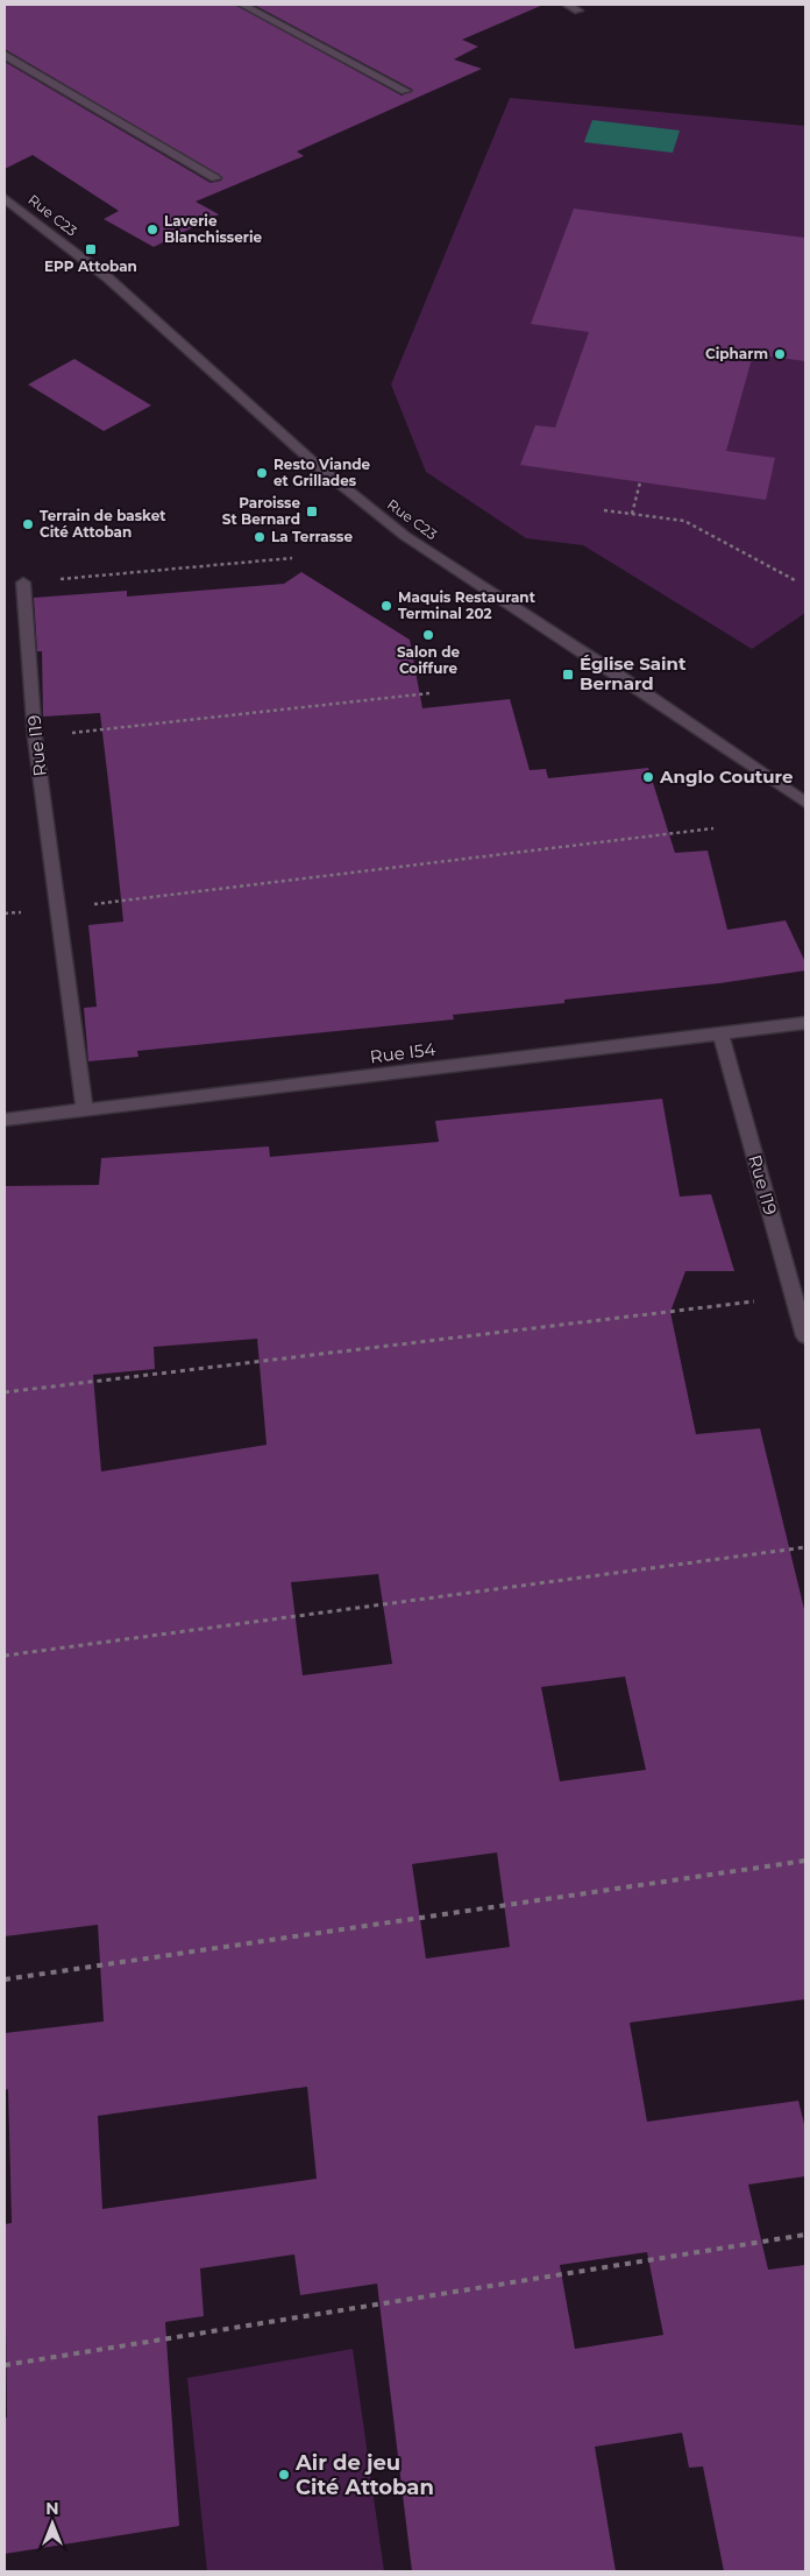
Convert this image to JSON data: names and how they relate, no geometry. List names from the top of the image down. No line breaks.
{"streets":{"street":["Rue C23","Rue I19","Rue I54"]},"crossings":[["Rue I19","Rue I54"]],"places":{"other":["Laverie Blanchisserie","Cipharm","Resto Viande et Grillades","Terrain de basket Cité Attoban","La Terrasse","Maquis Restaurant Terminal 202","Salon de Coiffure","Anglo Couture","Air de jeu Cité Attoban"],"transit":["EPP Attoban","Paroisse St Bernard","Église Saint Bernard"]},"north":"top"}
